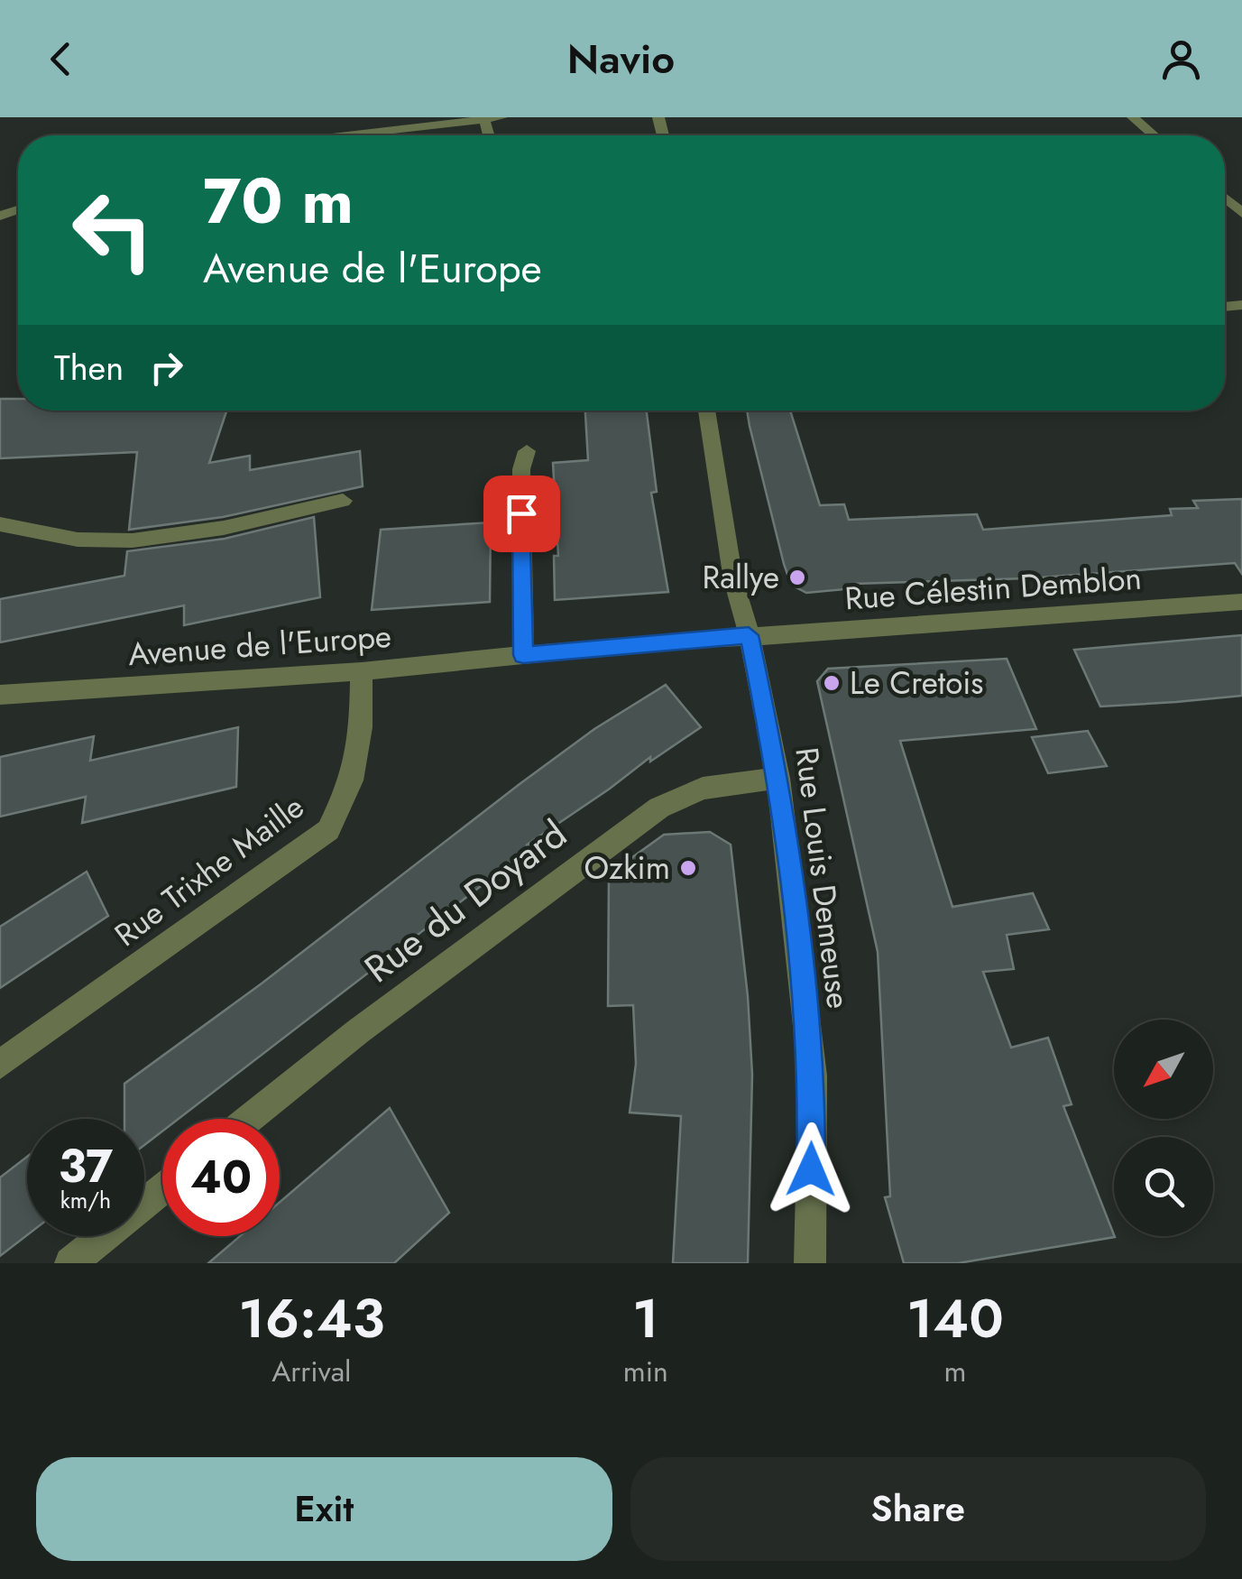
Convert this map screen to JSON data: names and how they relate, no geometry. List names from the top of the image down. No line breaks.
{"streets":{"street":["Rue Célestin Demblon","Avenue de l'Europe","Rue Trixhe Maille","Rue Louis Demeuse","Rue du Doyard"]},"crossings":[["Rue Célestin Demblon","Avenue de l'Europe"],["Rue Célestin Demblon","Rue Louis Demeuse"],["Avenue de l'Europe","Rue Trixhe Maille"],["Avenue de l'Europe","Rue Louis Demeuse"],["Rue Louis Demeuse","Rue du Doyard"]],"places":["Rallye","Le Cretois","Ozkim"],"north":"bottom left","page":{"header":"Navio","turn":["70 m","Avenue de l'Europe"],"then":"Then","speed":"37 km/h","limit":"40","eta":["16:43","Arrival","1","min","140","m"],"buttons":["Exit","Share"]}}
